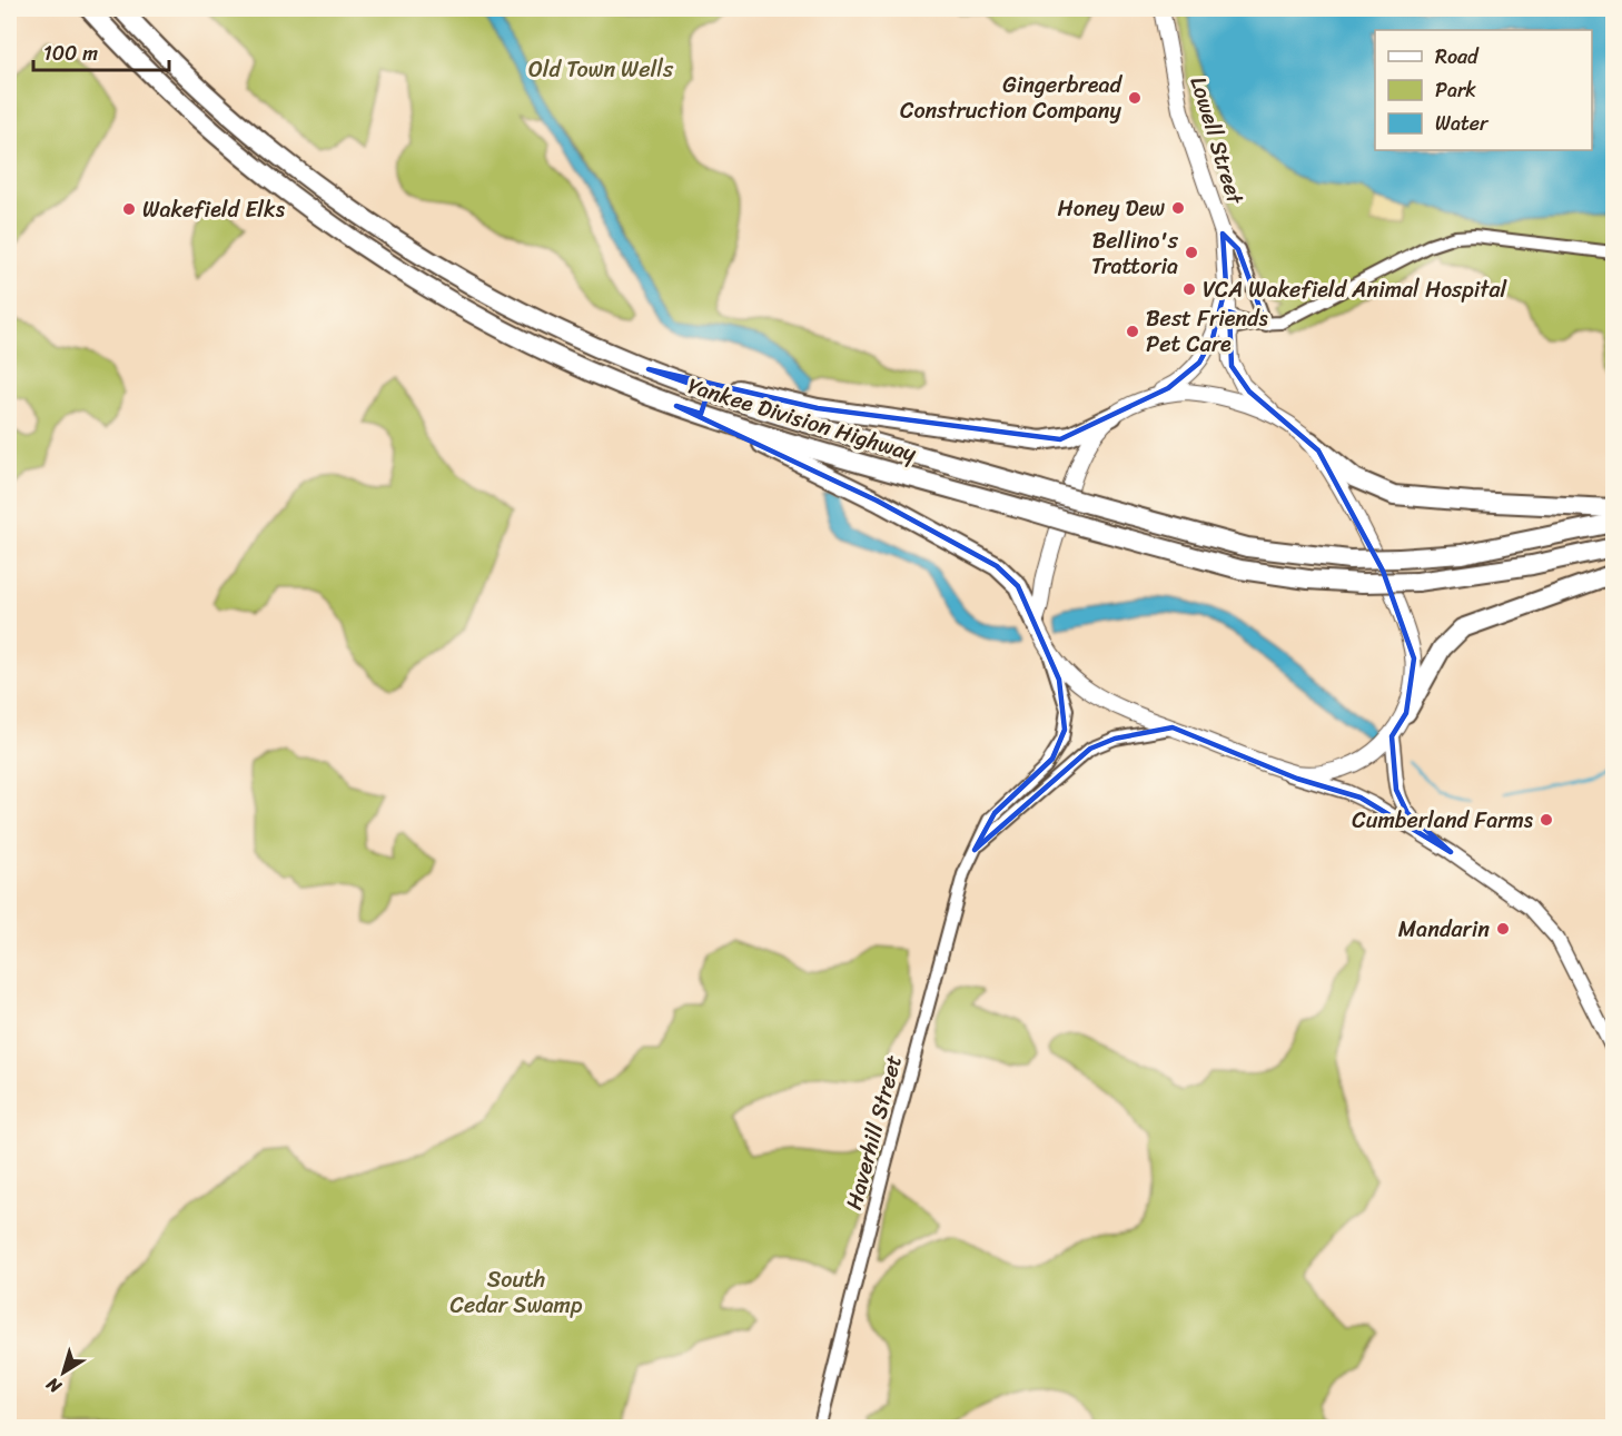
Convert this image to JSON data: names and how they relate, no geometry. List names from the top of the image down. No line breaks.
{"streets":{"highway":["Yankee Division Highway"],"main road":["Lowell Street"],"street":["Haverhill Street"]},"parks":["Old Town Wells","South Cedar Swamp"],"places":["Gingerbread Construction Company","Honey Dew","Wakefield Elks","Bellino's Trattoria","VCA Wakefield Animal Hospital","Best Friends Pet Care","Cumberland Farms","Mandarin"],"legend":["Road","Park","Water"],"scale_bar":"100 m","north":"bottom left"}
